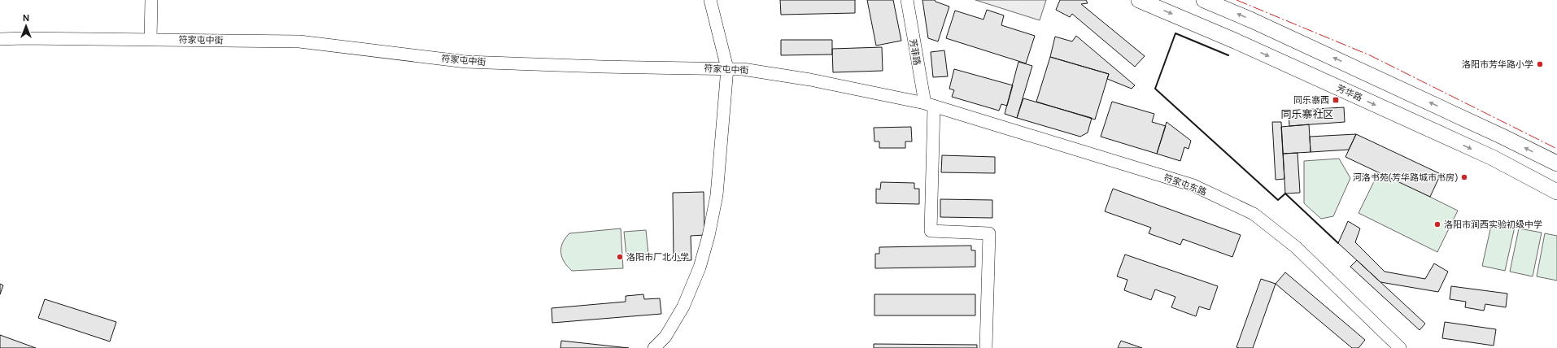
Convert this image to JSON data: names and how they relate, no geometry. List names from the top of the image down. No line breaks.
{"streets":{"main road":["芳华路"],"street":["符家屯中街","芳菲路","符家屯东路"]},"crossings":[["符家屯中街","芳菲路"],["符家屯中街","符家屯东路"],["芳菲路","符家屯东路"]],"districts":["同乐寨社区"],"places":{"other":["洛阳市芳华路小学","河洛书苑(芳华路城市书房)","洛阳市涧西实验初级中学","洛阳市厂北小学"],"transit":["同乐寨西"]},"north":"top"}
